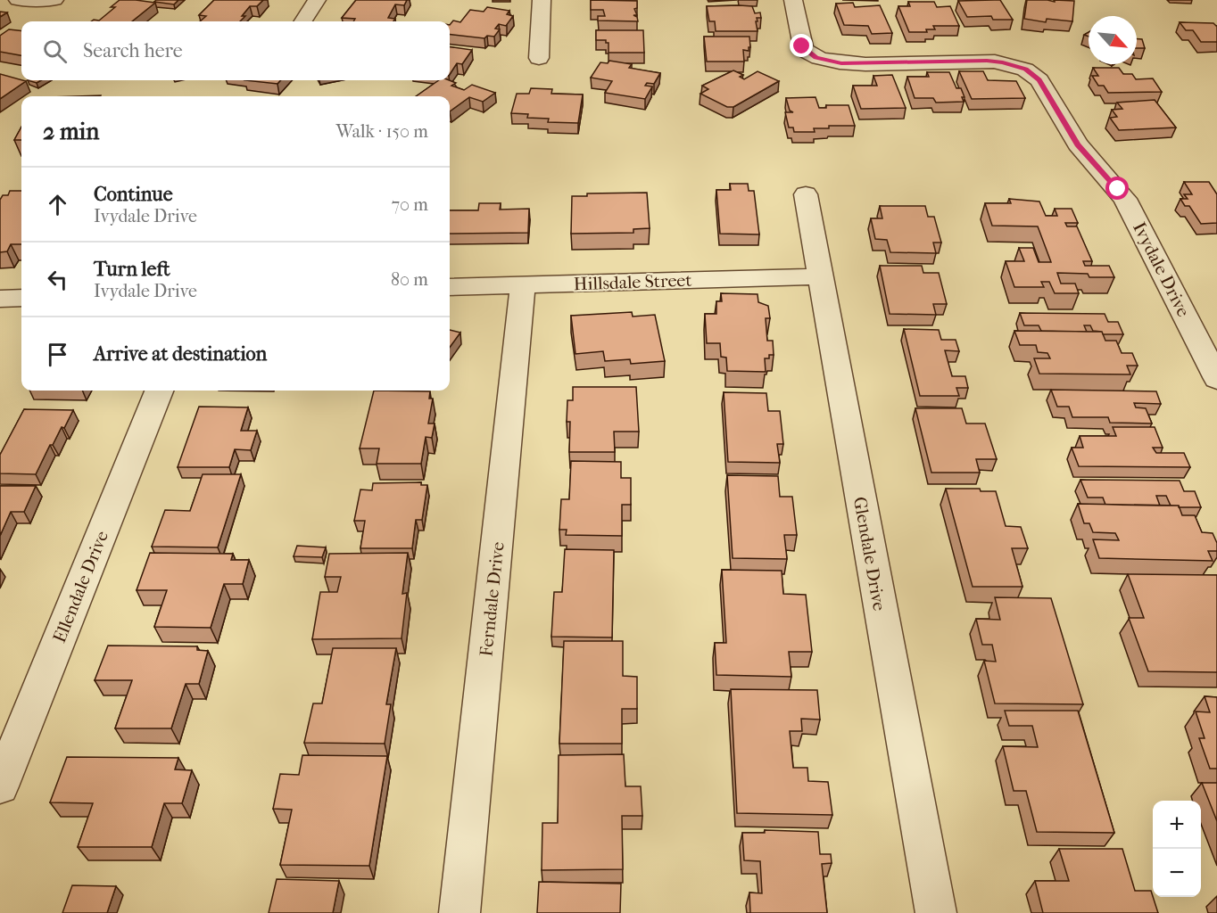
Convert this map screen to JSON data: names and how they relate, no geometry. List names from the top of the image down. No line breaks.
{"streets":{"street":["Ivydale Drive","Hillsdale Street","Glendale Drive","Ellendale Drive","Ferndale Drive"]},"crossings":[["Hillsdale Street","Glendale Drive"],["Hillsdale Street","Ferndale Drive"]],"north":"bottom right","page":{"search":"Search here","heading":["2 min","Walk · 150 m"],"list":[["Continue","Ivydale Drive","70 m"],["Turn left","Ivydale Drive","80 m"],"Arrive at destination"],"map_buttons":["+","−"]}}
